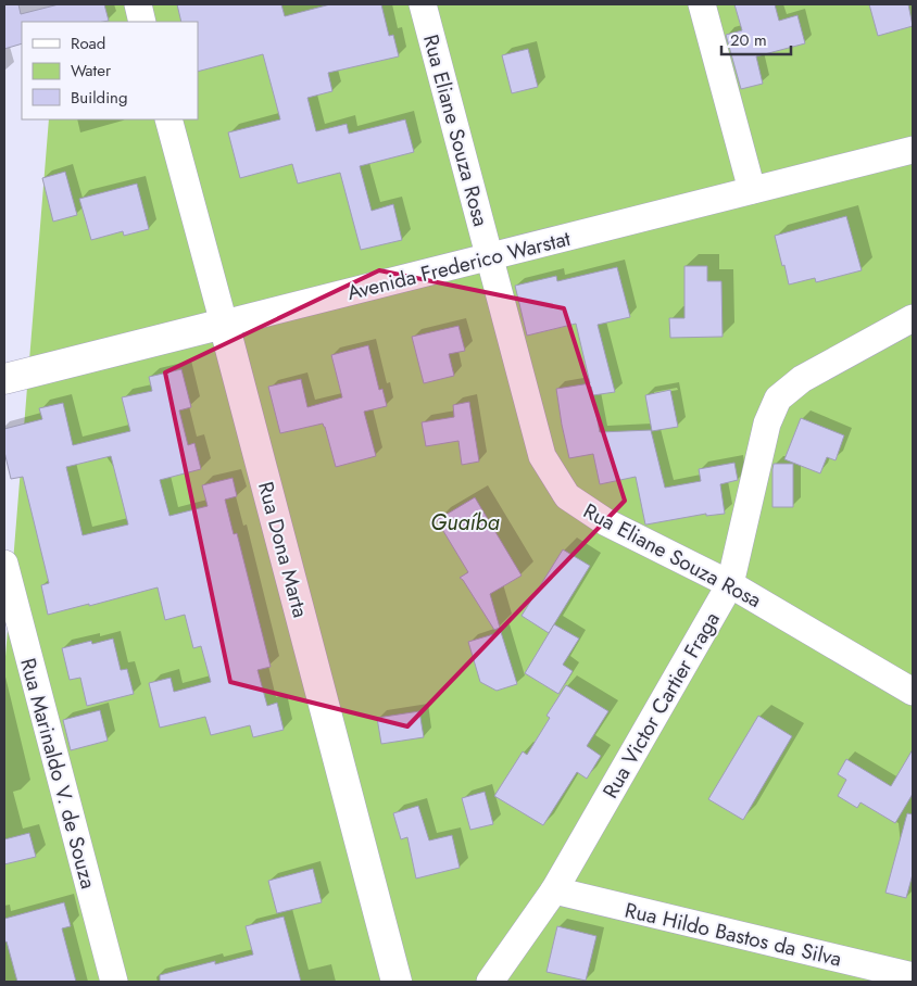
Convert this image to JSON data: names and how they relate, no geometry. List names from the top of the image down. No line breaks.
{"streets":{"street":["Rua Eliane Souza Rosa","Avenida Frederico Warstat","Rua Dona Marta","Rua Victor Cartier Fraga","Rua Marinaldo V. de Souza","Rua Hildo Bastos da Silva"]},"crossings":[["Rua Eliane Souza Rosa","Avenida Frederico Warstat"],["Rua Eliane Souza Rosa","Rua Victor Cartier Fraga"],["Avenida Frederico Warstat","Rua Dona Marta"],["Rua Victor Cartier Fraga","Rua Hildo Bastos da Silva"]],"water":["Guaíba"],"legend":["Road","Water","Building"],"scale_bar":"20 m"}
